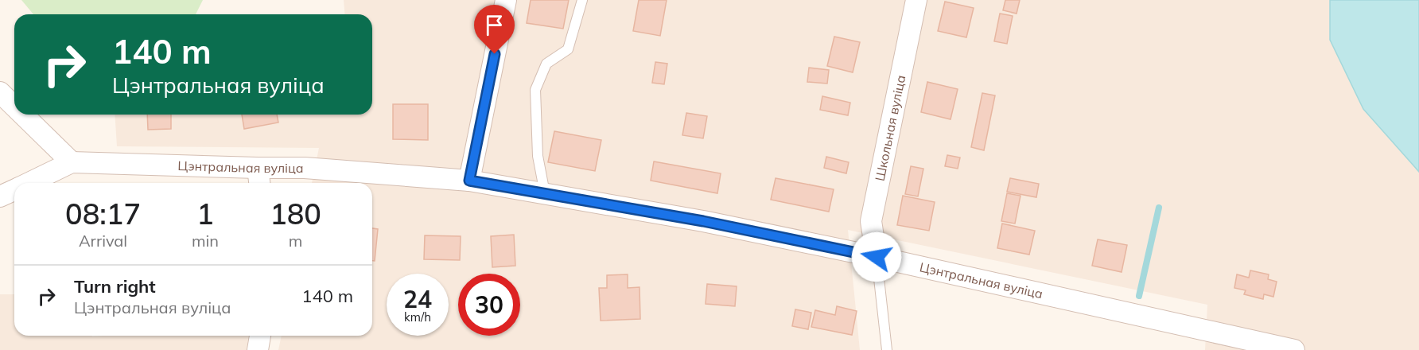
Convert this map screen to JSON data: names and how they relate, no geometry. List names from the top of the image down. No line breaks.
{"streets":{"street":["Школьная вуліца","Цэнтральная вуліца"]},"crossings":[["Школьная вуліца","Цэнтральная вуліца"]],"page":{"turn":["140 m","Цэнтральная вуліца"],"eta":["08:17","Arrival","1","min","180","m"],"list":[{"name":"Turn right","note":"Цэнтральная вуліца","value":"140 m"}],"speed":"24 km/h","limit":"30"}}
